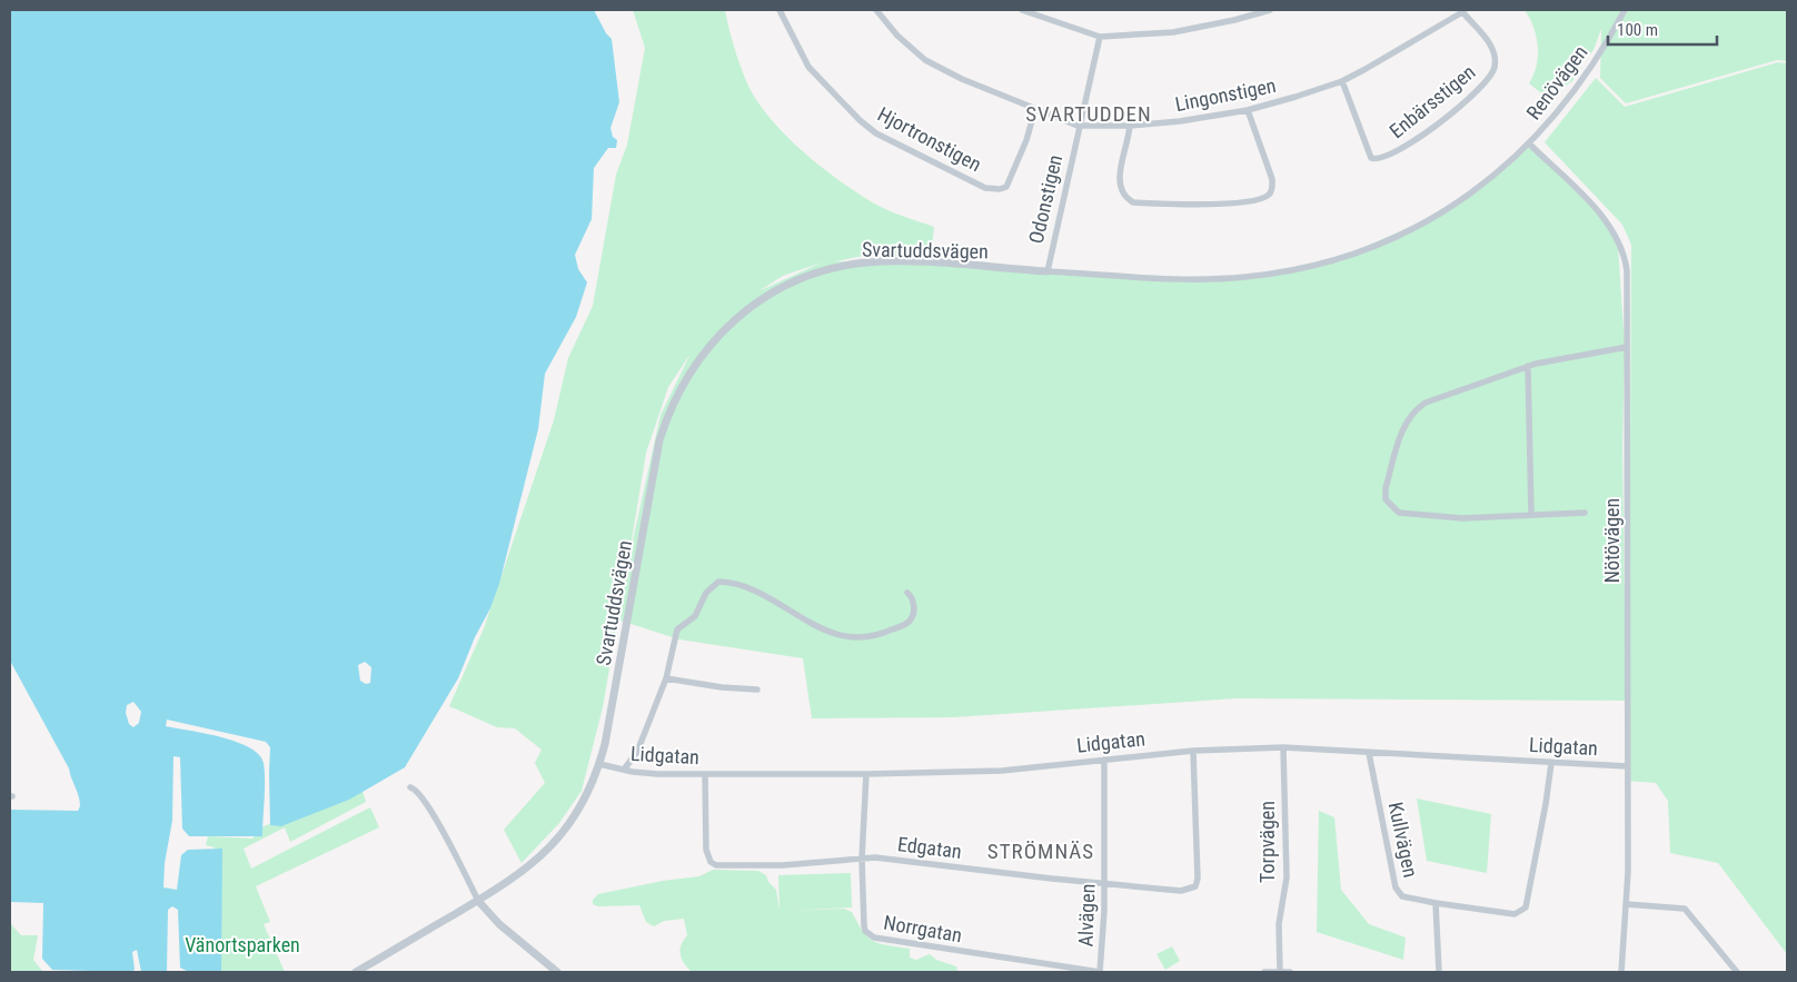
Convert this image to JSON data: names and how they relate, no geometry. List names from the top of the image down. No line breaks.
{"streets":{"street":["Renövägen","Lingonstigen","Enbärsstigen","Hjortronstigen","Odonstigen","Svartuddsvägen","Nötövägen","Lidgatan","Kullvägen","Torpvägen","Edgatan","Alvägen","Norrgatan"]},"crossings":[["Renövägen","Svartuddsvägen"],["Renövägen","Nötövägen"],["Lingonstigen","Enbärsstigen"],["Lingonstigen","Hjortronstigen"],["Lingonstigen","Odonstigen"],["Odonstigen","Svartuddsvägen"],["Svartuddsvägen","Nötövägen"],["Svartuddsvägen","Lidgatan"],["Nötövägen","Lidgatan"],["Lidgatan","Kullvägen"],["Lidgatan","Torpvägen"],["Lidgatan","Edgatan"],["Lidgatan","Alvägen"],["Lidgatan","Norrgatan"],["Edgatan","Alvägen"],["Edgatan","Norrgatan"],["Alvägen","Norrgatan"]],"districts":["SVARTUDDEN","STRÖMNÄS"],"parks":["Vänortsparken"],"scale_bar":"100 m"}
